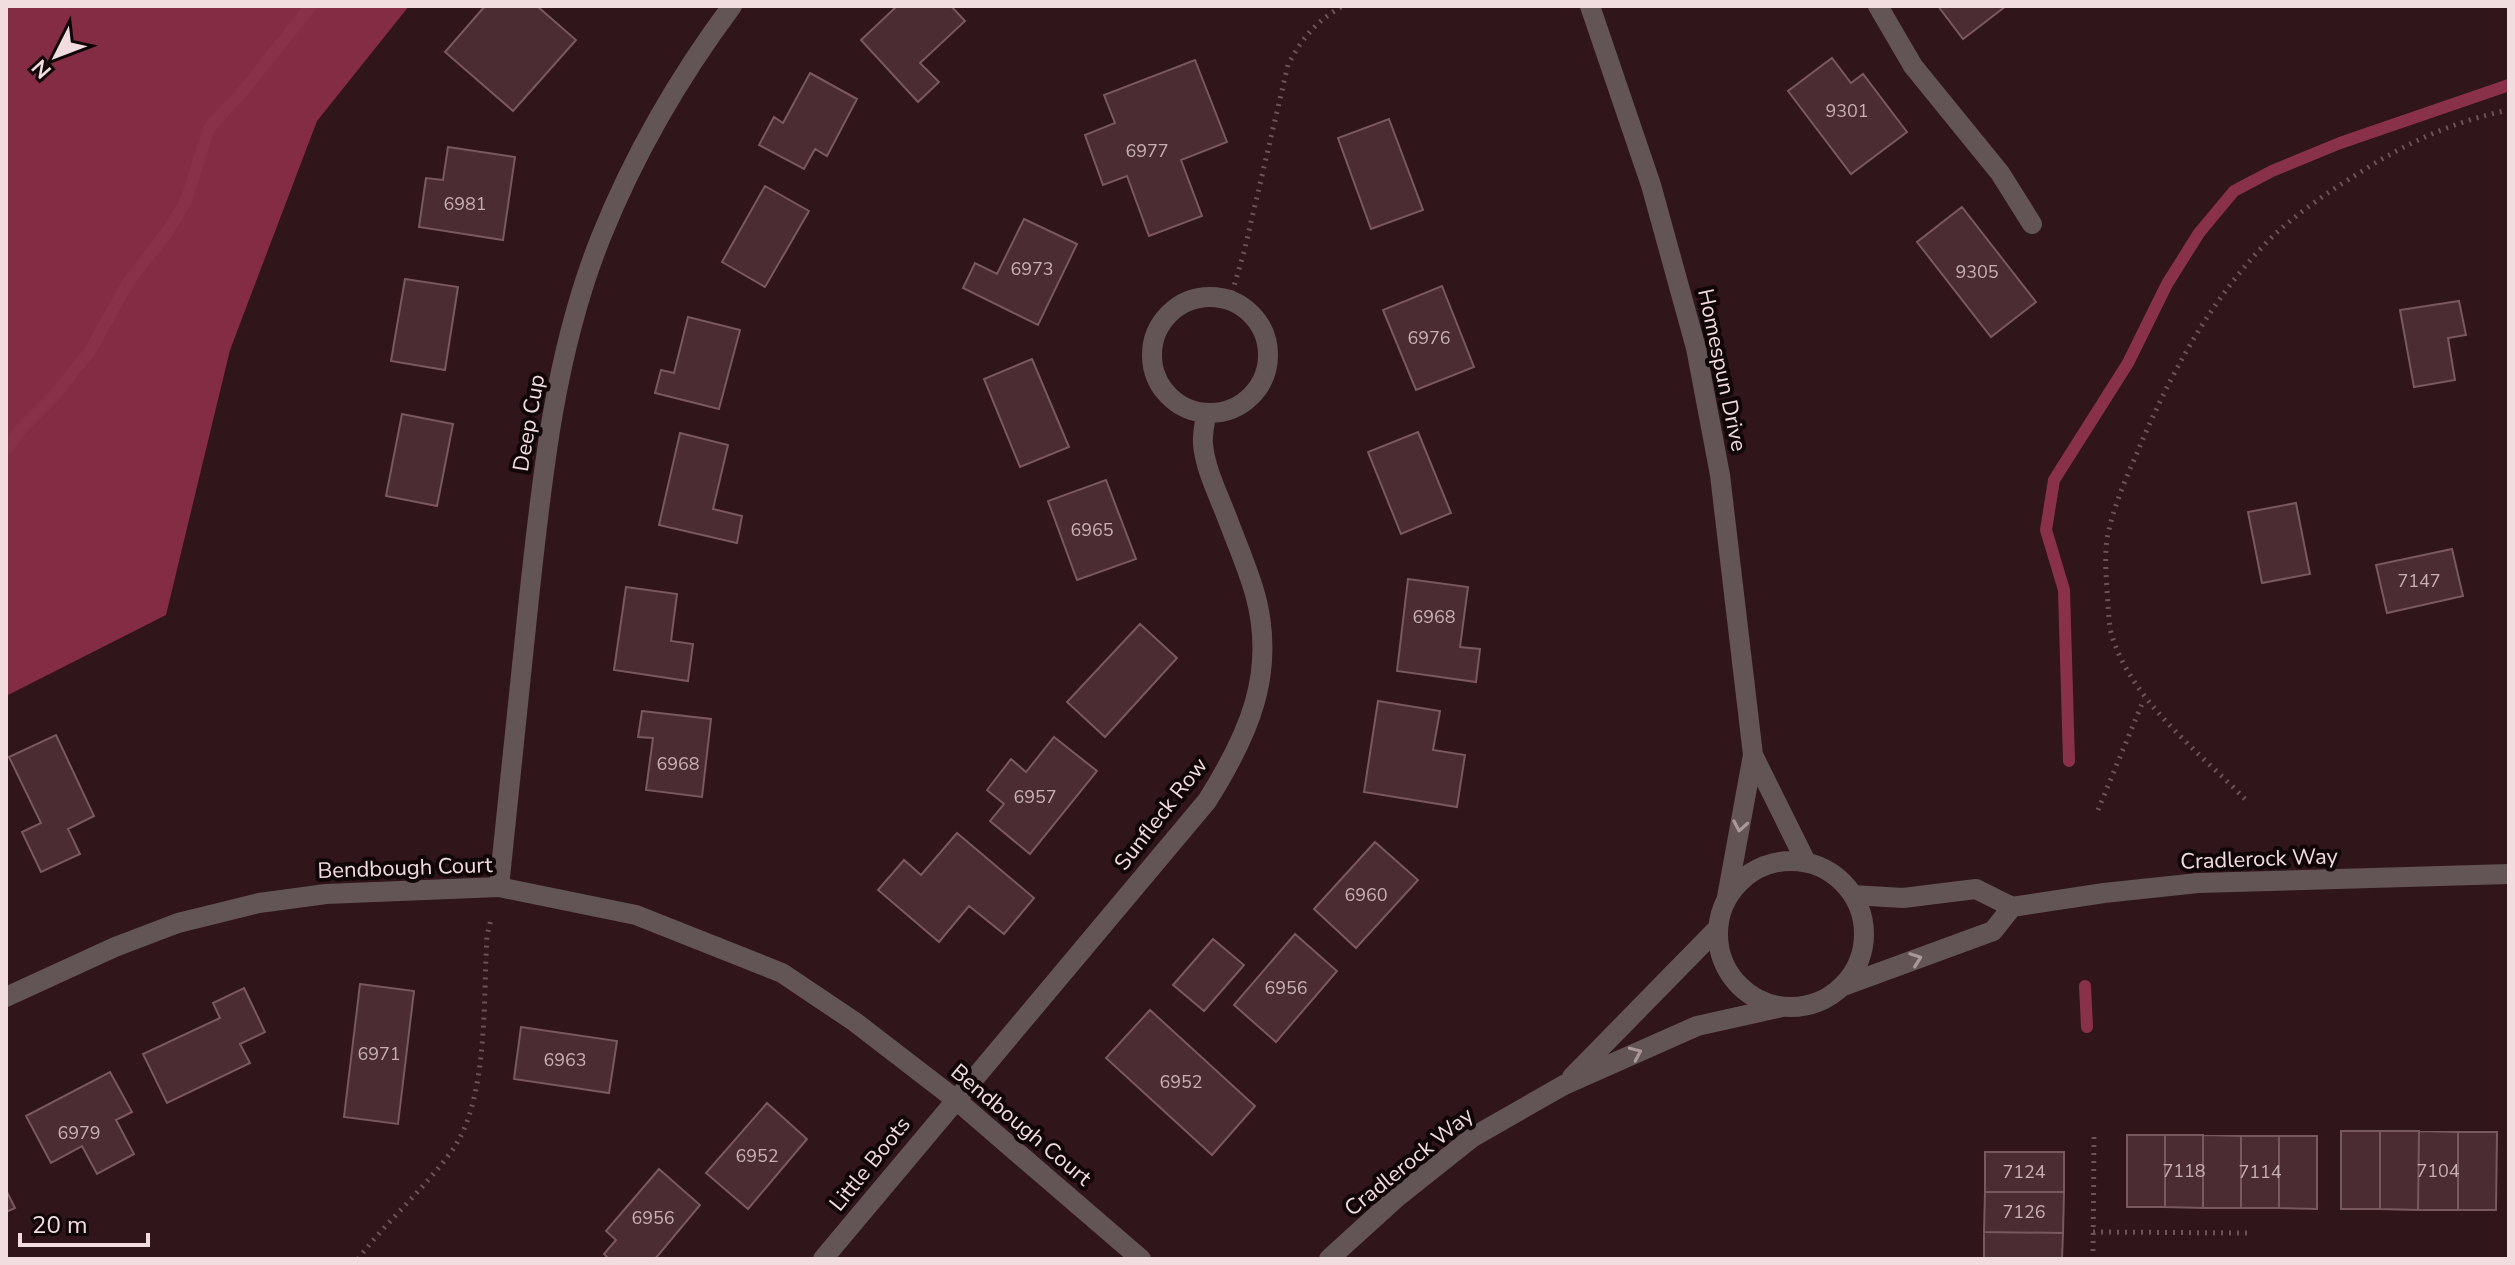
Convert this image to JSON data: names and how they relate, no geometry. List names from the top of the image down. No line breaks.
{"streets":{"street":["Homespun Drive","Deep Cup","Sunfleck Row","Cradlerock Way","Bendbough Court","Little Boots"]},"crossings":[["Homespun Drive","Cradlerock Way"],["Deep Cup","Bendbough Court"],["Sunfleck Row","Bendbough Court"],["Sunfleck Row","Little Boots"],["Bendbough Court","Little Boots"]],"house_numbers":["9301","6977","6981","6973","9305","6976","6965","7147","6968","6968","6957","6960","6956","6971","6963","6952","6979","6952","7118","7104","7124","7114","7126","6956"],"scale_bar":"20 m","north":"bottom left"}
